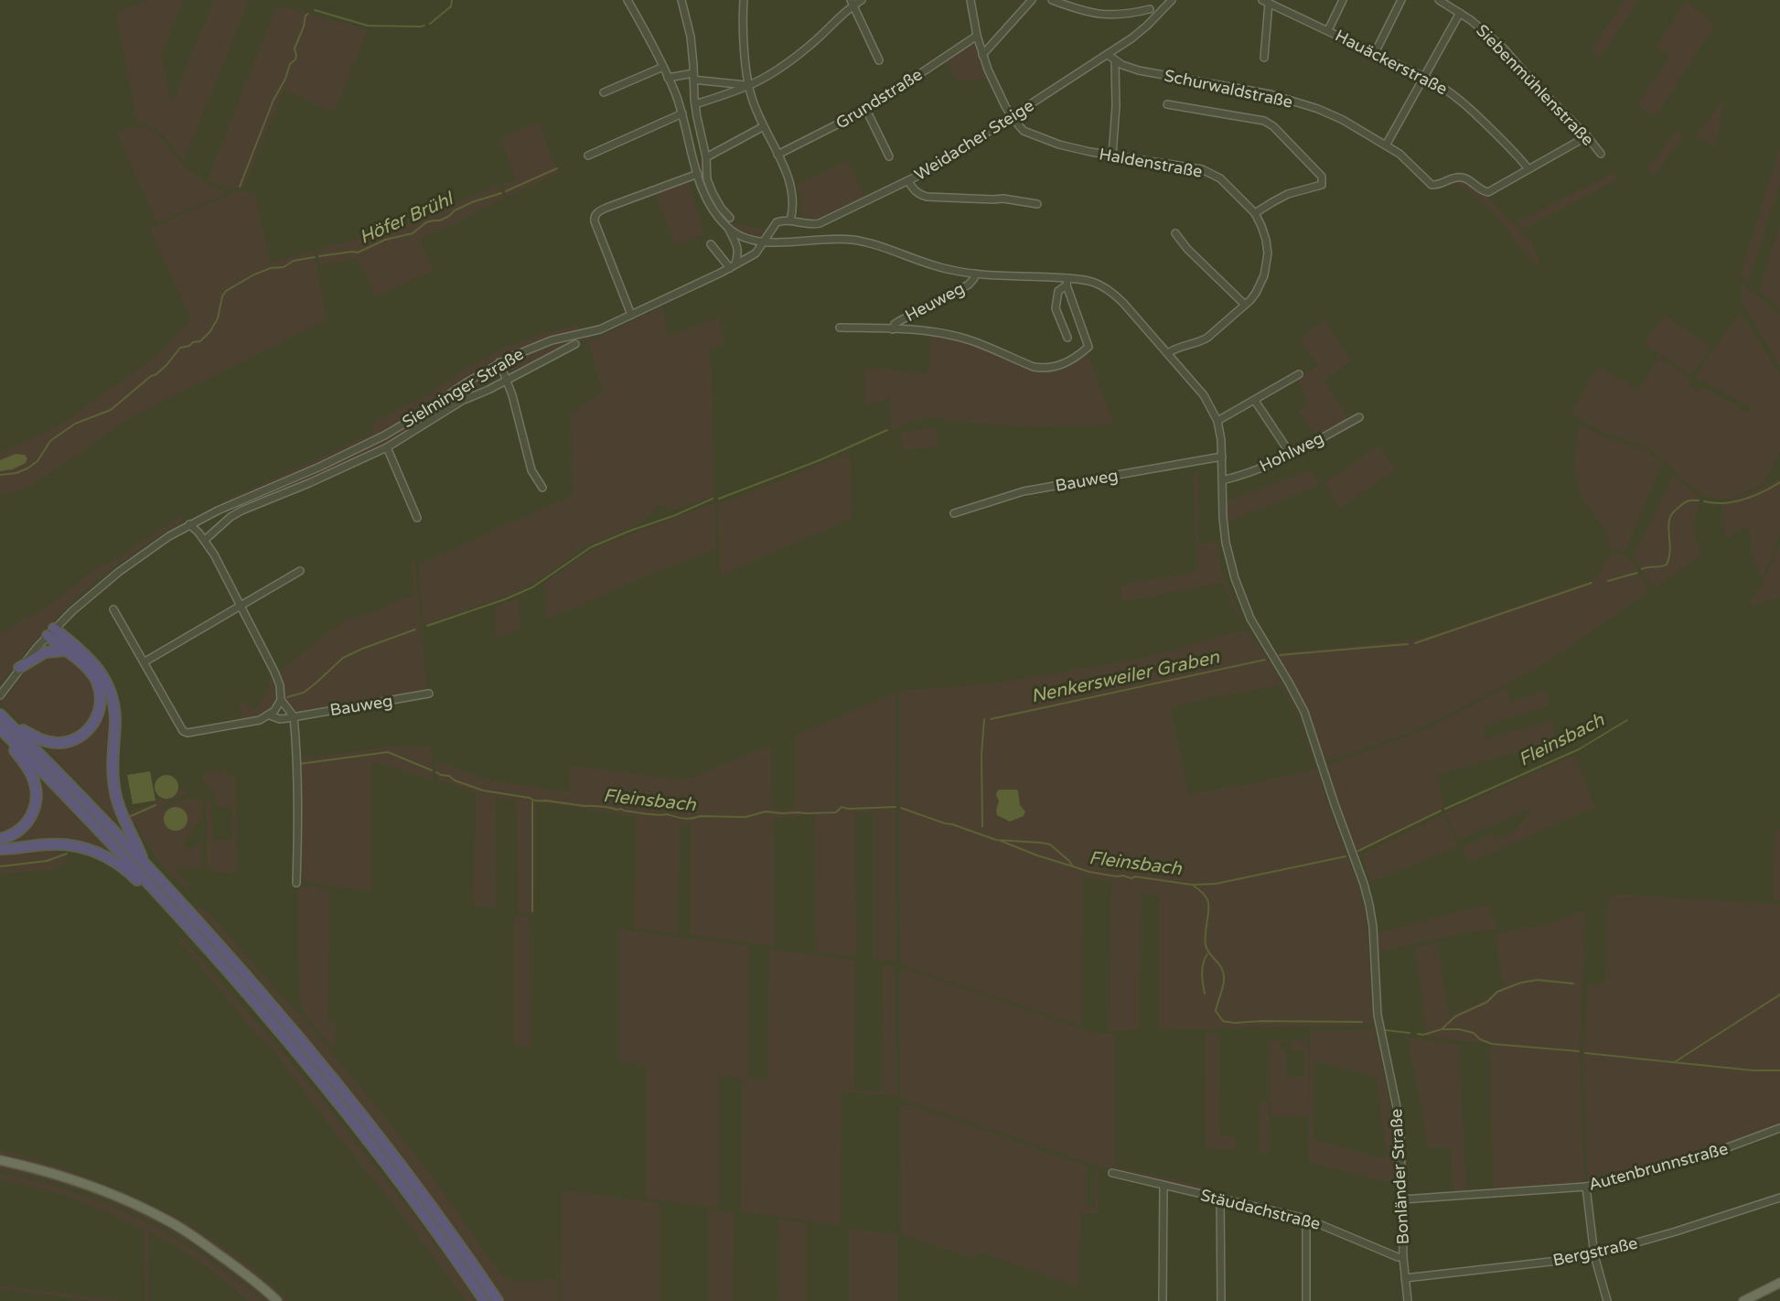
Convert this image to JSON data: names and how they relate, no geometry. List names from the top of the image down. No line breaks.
{"streets":{"street":["Hauäckerstraße","Siebenmühlenstraße","Schurwaldstraße","Grundstraße","Weidacher Steige","Haldenstraße","Heuweg","Sielminger Straße","Hohlweg","Bauweg","Autenbrunnstraße","Bonländer Straße","Stäudachstraße","Bergstraße"]},"crossings":[["Hauäckerstraße","Schurwaldstraße"],["Schurwaldstraße","Weidacher Steige"],["Weidacher Steige","Haldenstraße"],["Haldenstraße","Bonländer Straße"],["Heuweg","Bonländer Straße"],["Sielminger Straße","Bonländer Straße"],["Hohlweg","Bonländer Straße"],["Bauweg","Bonländer Straße"],["Autenbrunnstraße","Bonländer Straße"],["Bonländer Straße","Stäudachstraße"],["Bonländer Straße","Bergstraße"]],"water":["Höfer Brühl","Nenkersweiler Graben","Fleinsbach"]}
